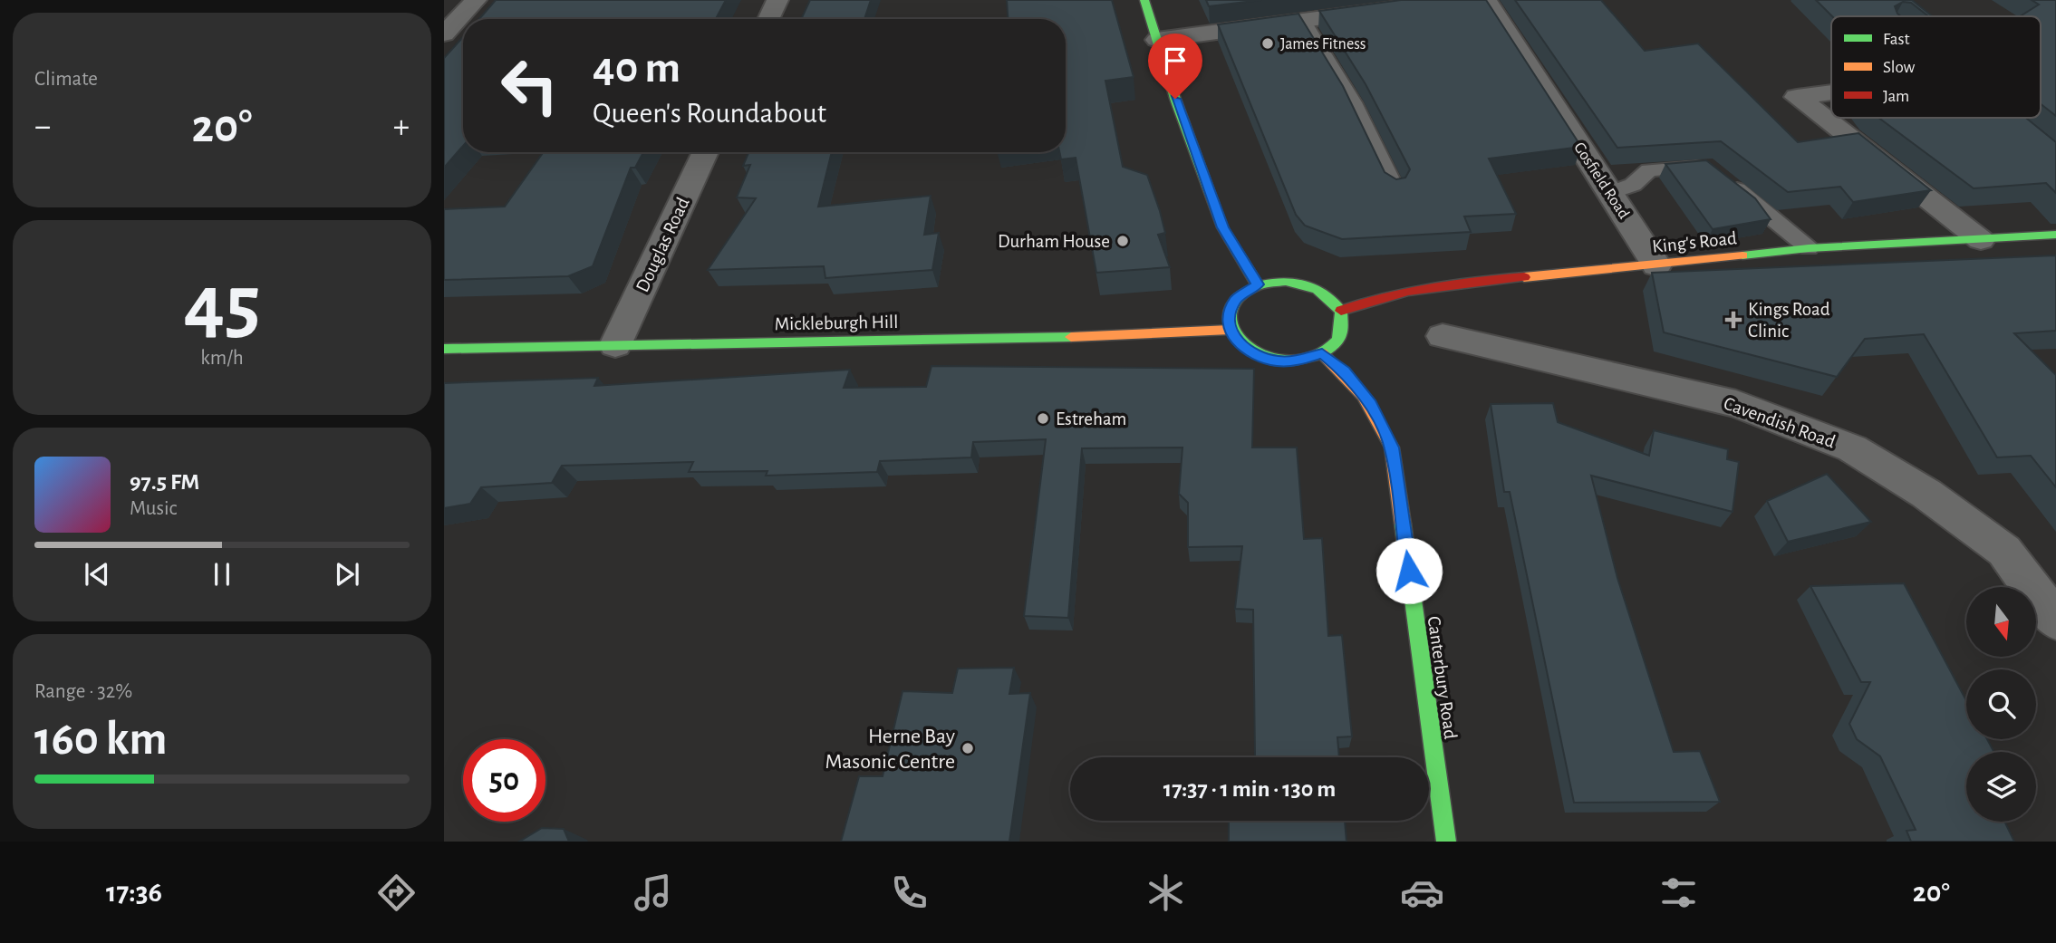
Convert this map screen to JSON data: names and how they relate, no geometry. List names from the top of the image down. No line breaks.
{"streets":{"street":["Gosfield Road","King's Road","Douglas Road","Mickleburgh Hill","Cavendish Road","Canterbury Road"]},"crossings":[["Gosfield Road","King's Road"],["King's Road","Mickleburgh Hill"],["King's Road","Canterbury Road"],["Douglas Road","Mickleburgh Hill"],["Mickleburgh Hill","Canterbury Road"]],"places":{"other":["James Fitness","Durham House","Estreham","Herne Bay Masonic Centre"],"health":["Kings Road Clinic"]},"legend":["Fast","Slow","Jam"],"north":"bottom","page":{"tile":["Climate",["45","km/h"],["Range · 32%","160 km"]],"turn":["40 m","Queen's Roundabout"],"heat":["−","20°","+"],"song":["97.5 FM","Music"],"limit":"50","trip":"17:37 · 1 min · 130 m","tabs":["17:36","20°"]}}
